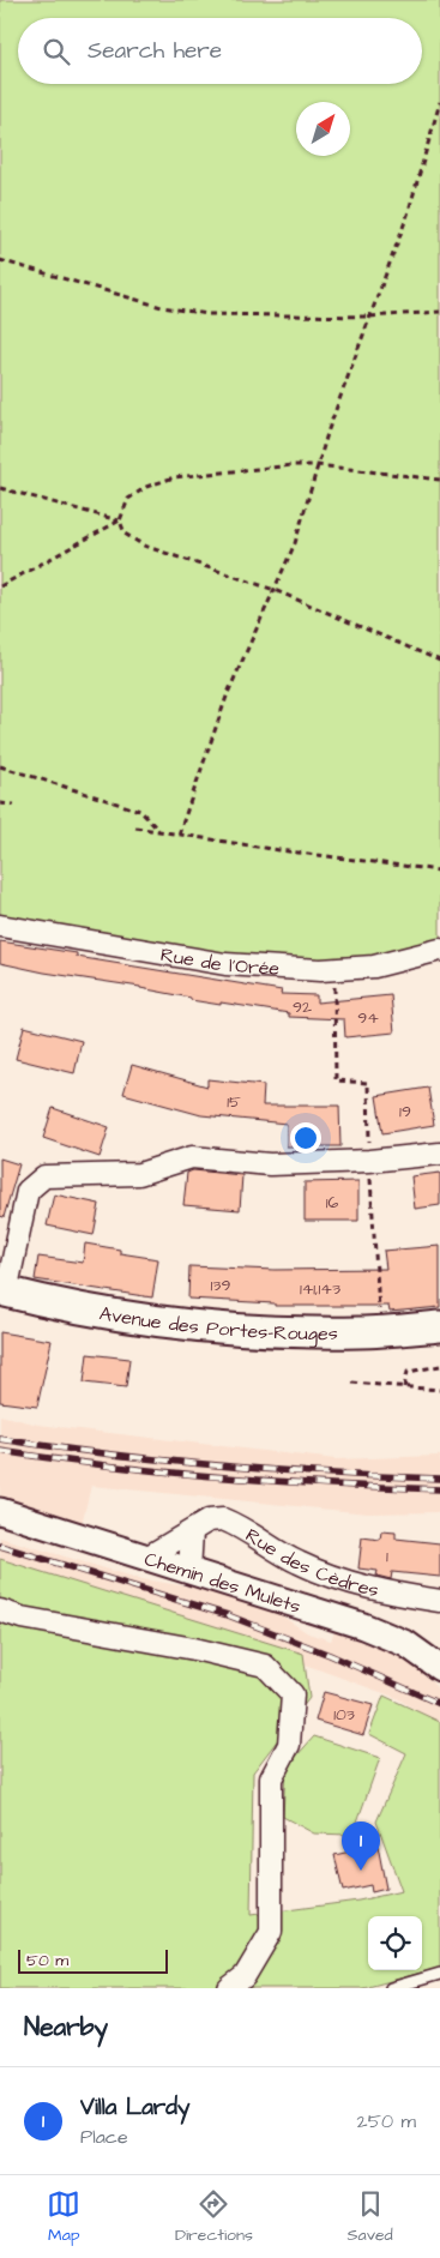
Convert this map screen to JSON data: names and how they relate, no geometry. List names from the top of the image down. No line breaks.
{"streets":{"main road":["Avenue des Portes-Rouges"],"street":["Rue de l'Orée","Rue des Cèdres","Chemin des Mulets"]},"crossings":[["Rue des Cèdres","Chemin des Mulets"]],"house_numbers":["92","94","15","19","16","139","141,143","1","103"],"scale_bar":"50 m","north":"top right","page":{"search":"Search here","pins":"1","scale":"50 m","heading":"Nearby","list":[{"mark":"1","name":"Villa Lardy","note":"Place","value":"250 m"}],"nav":["Map","Directions","Saved"]}}
